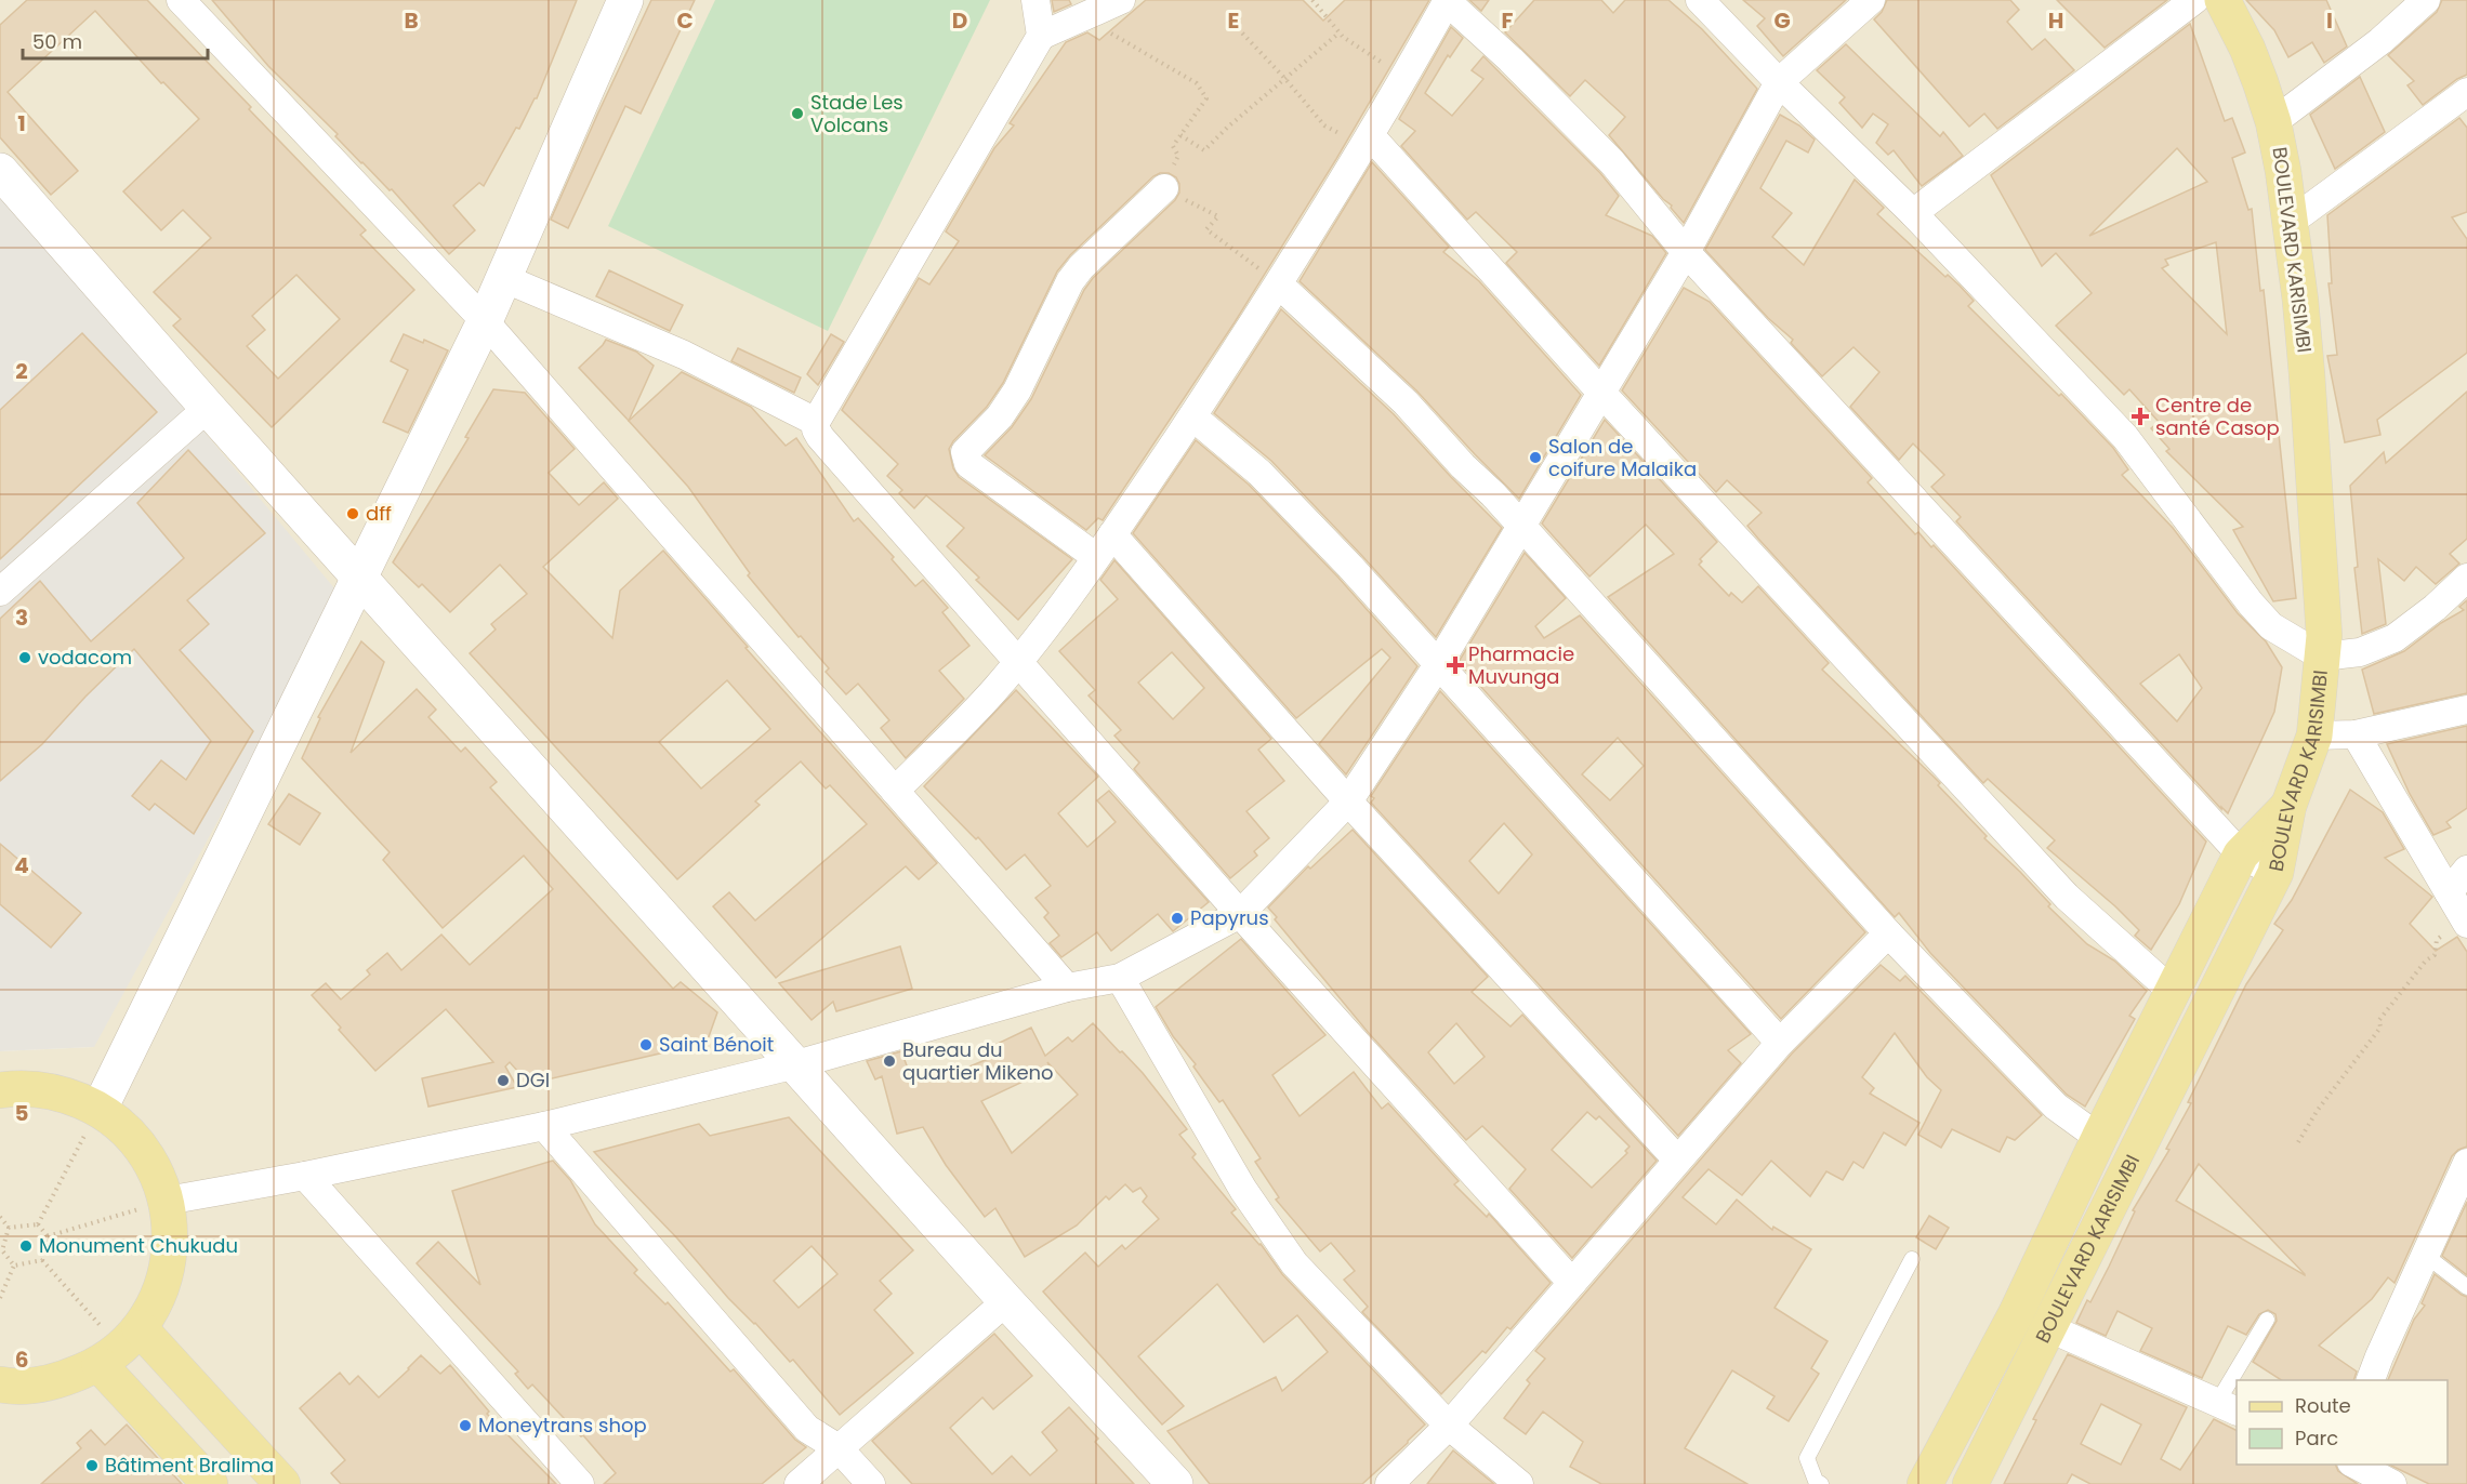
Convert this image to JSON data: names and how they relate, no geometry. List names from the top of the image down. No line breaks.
{"streets":{"main road":["BOULEVARD KARISIMBI"]},"places":{"other":["Stade Les Volcans","Salon de coifure Malaika","dff","vodacom","Papyrus","Saint Bénoit","Bureau du quartier Mikeno","DGI","Monument Chukudu","Moneytrans shop","Bâtiment Bralima"],"health":["Centre de santé Casop","Pharmacie Muvunga"]},"legend":["Route","Parc"],"scale_bar":"50 m","grid":{"columns":["B","C","D","E","F","G","H","I"],"rows":["1","2","3","4","5","6"]}}
